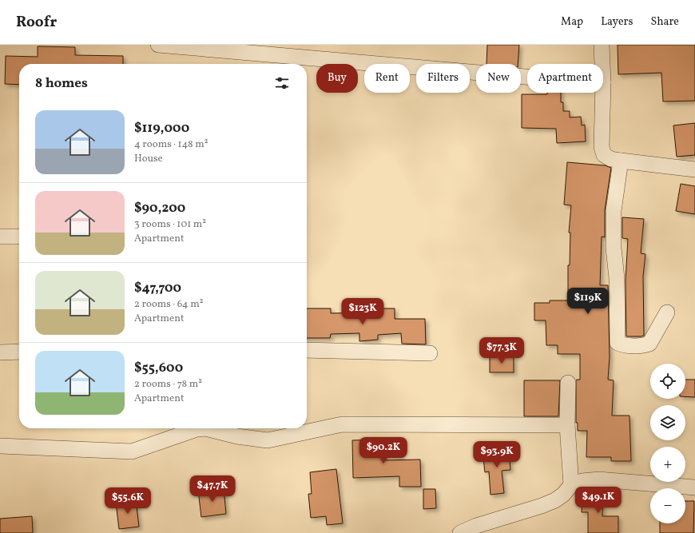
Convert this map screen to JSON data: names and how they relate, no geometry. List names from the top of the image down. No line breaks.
{"page":{"header":"Roofr","nav":["Map","Layers","Share"],"chip":["Buy","Rent","Filters","New","Apartment"],"heading":"8 homes","list":[{"name":"$119,000","note":"4 rooms · 148 m² · House"},{"name":"$90,200","note":"3 rooms · 101 m² · Apartment"},{"name":"$47,700","note":"2 rooms · 64 m² · Apartment"},{"name":"$55,600","note":"2 rooms · 78 m² · Apartment"}],"price":["$119K","$123K","$77.3K","$90.2K","$93.9K","$47.7K","$49.1K","$55.6K"],"map_buttons":["+","−"]}}
